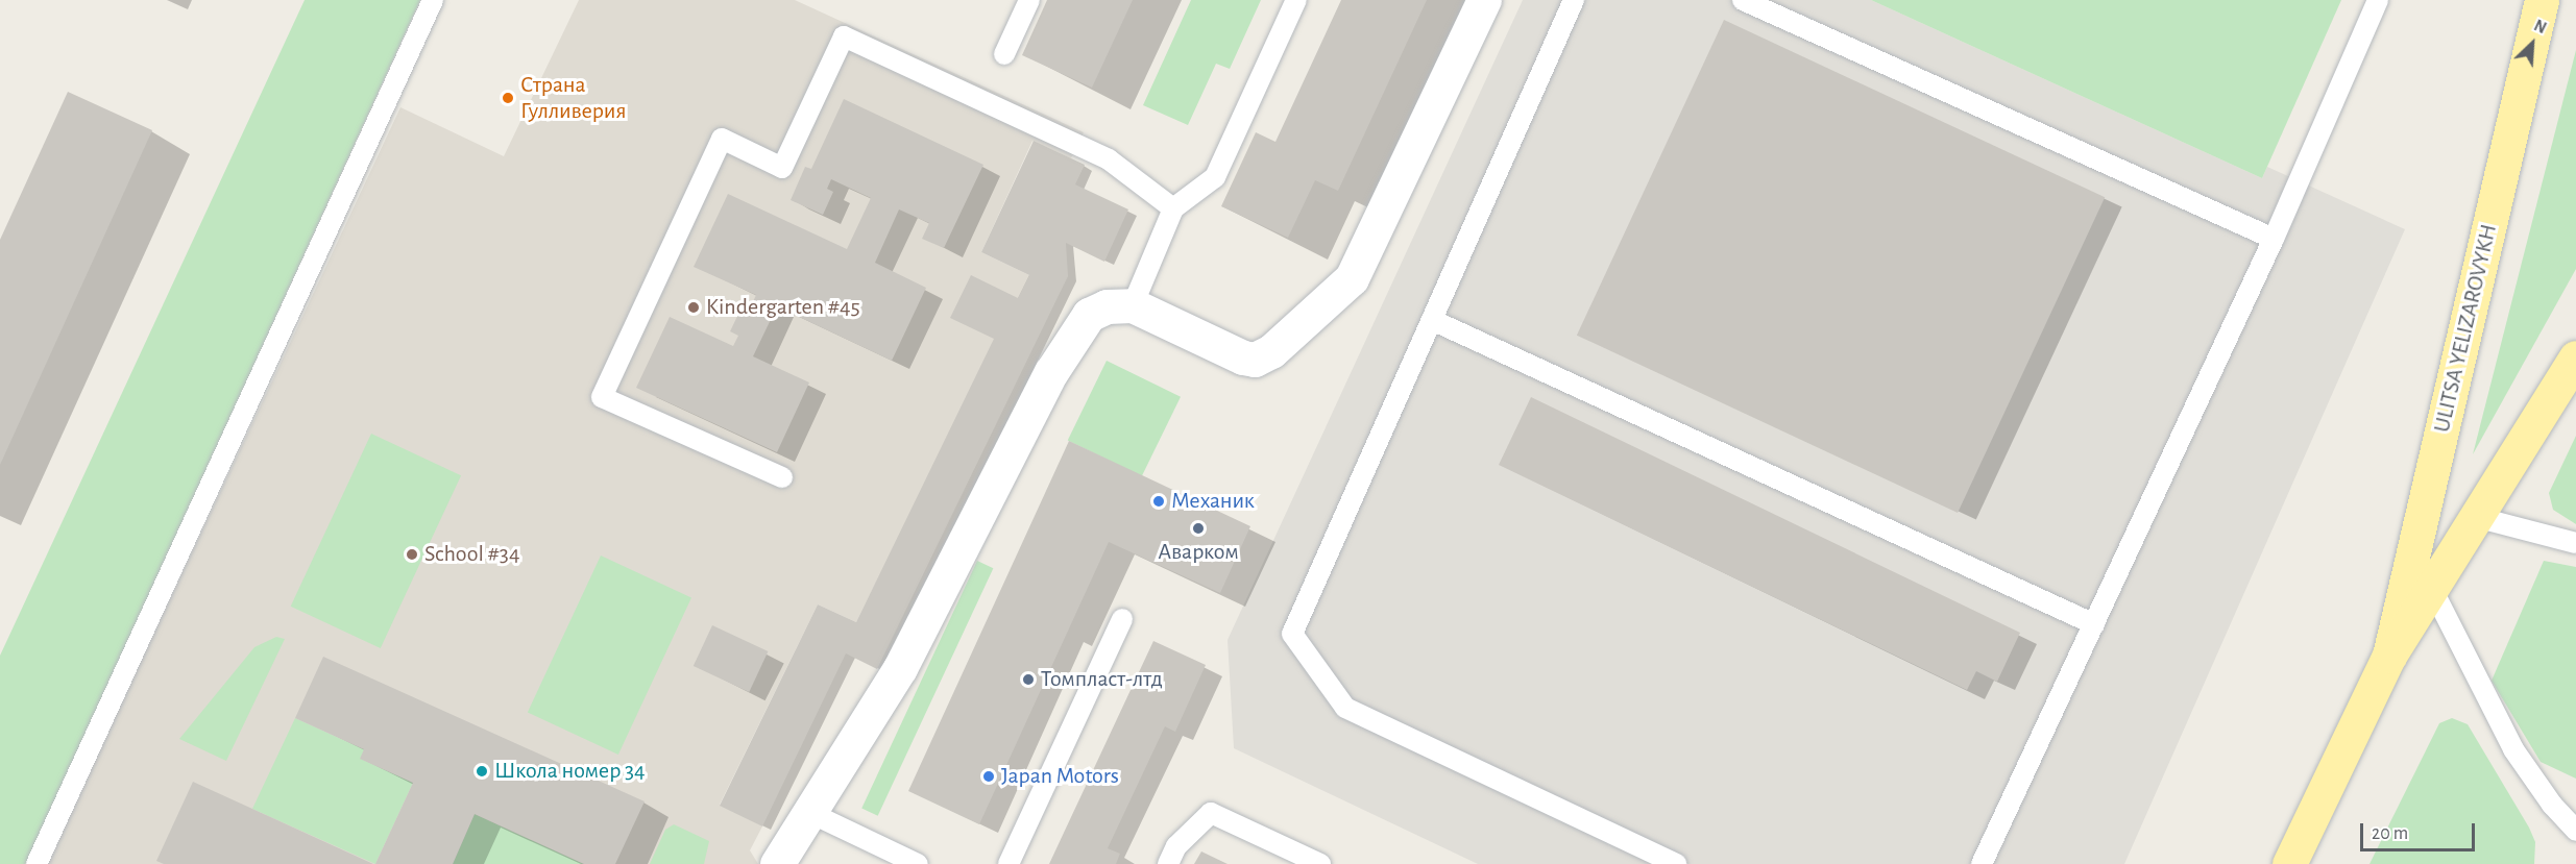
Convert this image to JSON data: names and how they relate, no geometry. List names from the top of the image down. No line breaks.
{"streets":{"main road":["ULITSA YELIZAROVYKH"]},"places":["Страна Гулливерия","Kindergarten #45","Механик","Аварком","School #34","Томпласт-лтд","Школа номер 34","Japan Motors"],"scale_bar":"20 m","north":"top right"}
